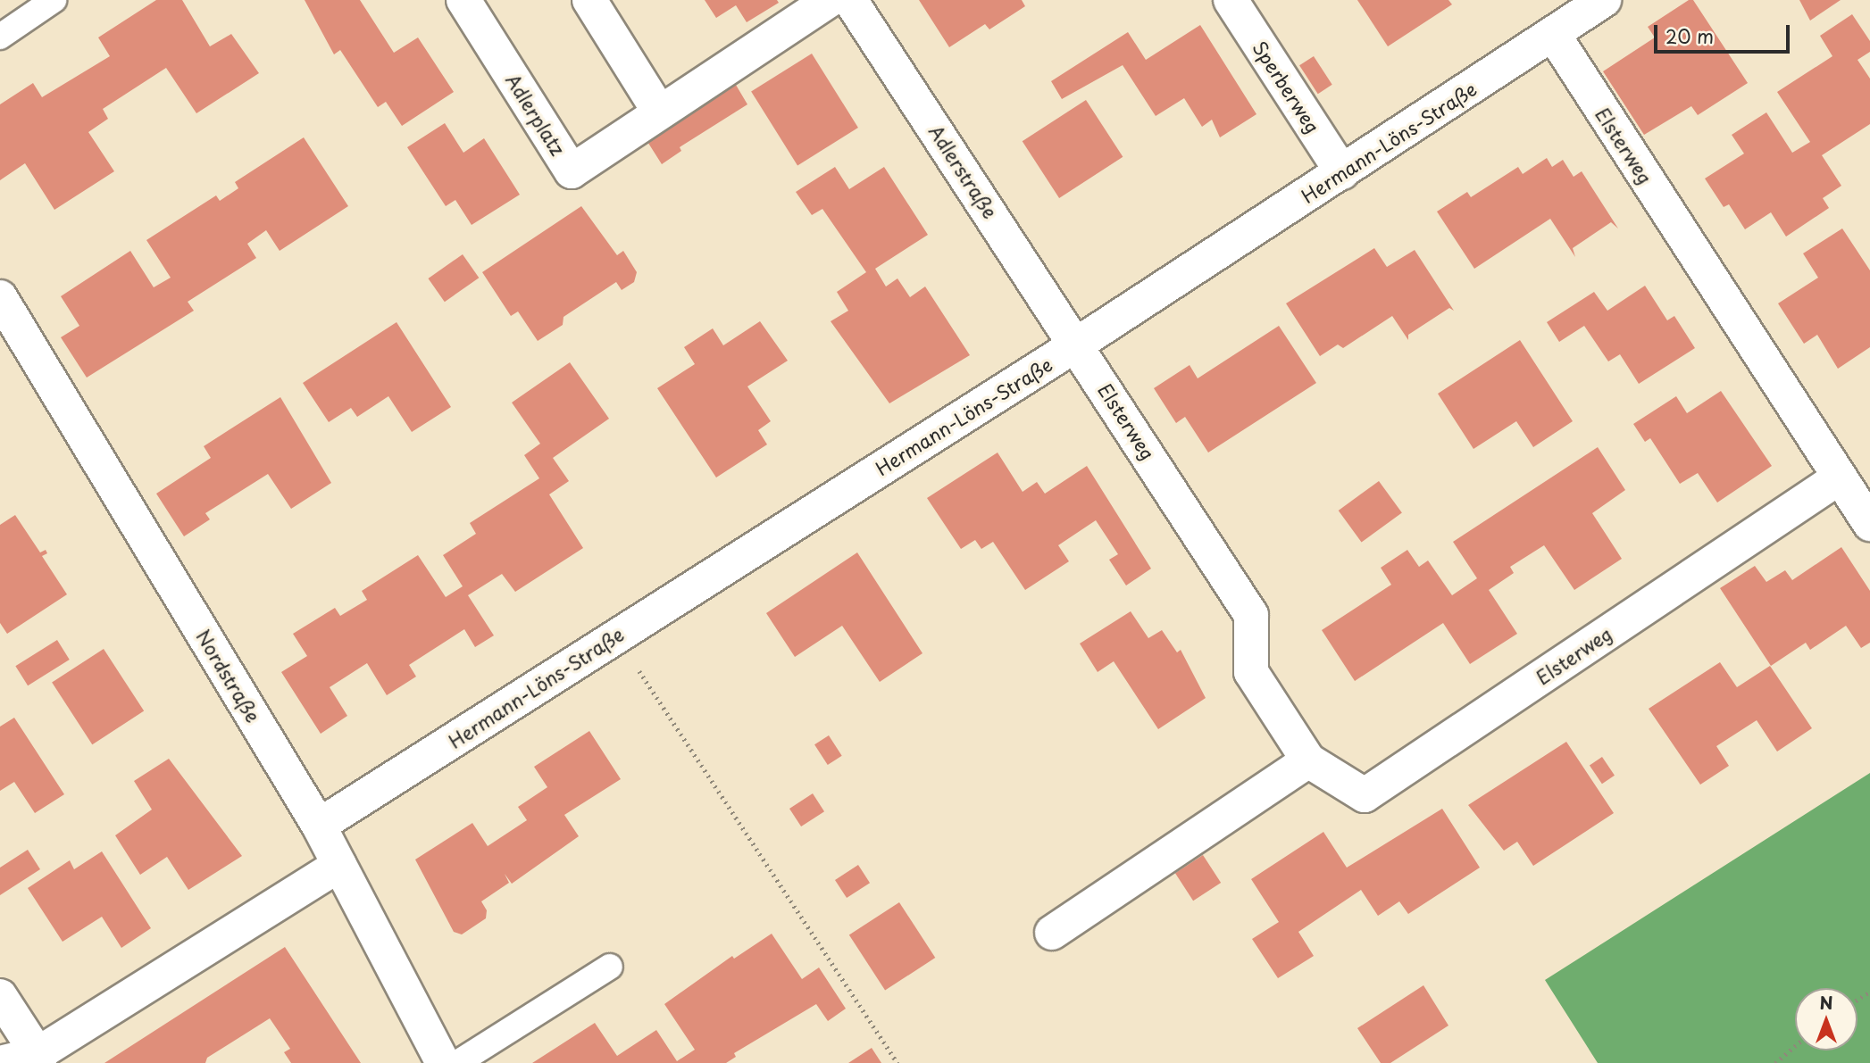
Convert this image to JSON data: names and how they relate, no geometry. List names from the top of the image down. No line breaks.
{"streets":{"street":["Sperberweg","Adlerplatz","Hermann-Löns-Straße","Elsterweg","Adlerstraße","Nordstraße"]},"crossings":[["Sperberweg","Hermann-Löns-Straße"],["Hermann-Löns-Straße","Elsterweg"],["Hermann-Löns-Straße","Adlerstraße"],["Hermann-Löns-Straße","Nordstraße"],["Elsterweg","Adlerstraße"]],"scale_bar":"20 m","north":"top"}
